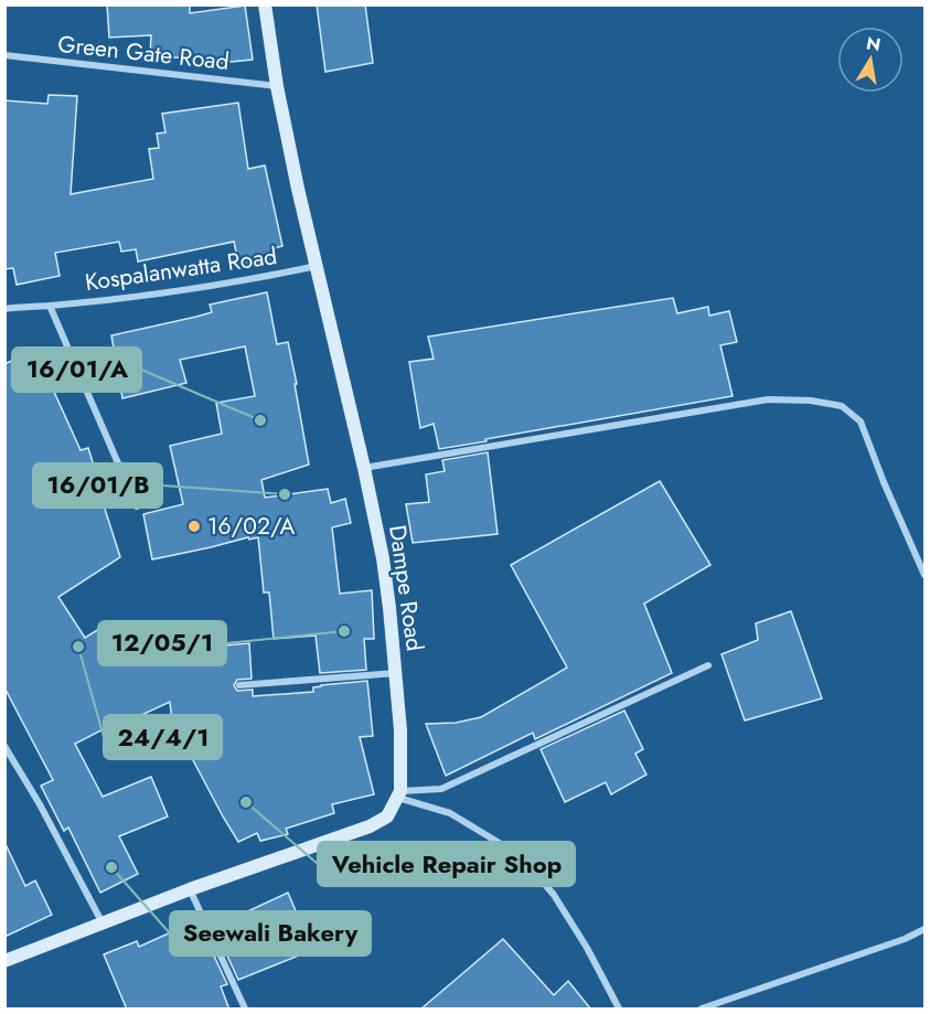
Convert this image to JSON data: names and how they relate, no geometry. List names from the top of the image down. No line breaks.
{"streets":{"street":["Green Gate Road","Kospalanwatta Road","Dampe Road"]},"crossings":[["Green Gate Road","Dampe Road"],["Kospalanwatta Road","Dampe Road"]],"places":["16/01/A","16/01/B","16/02/A","12/05/1","24/4/1","Vehicle Repair Shop","Seewali Bakery"],"north":"top"}
